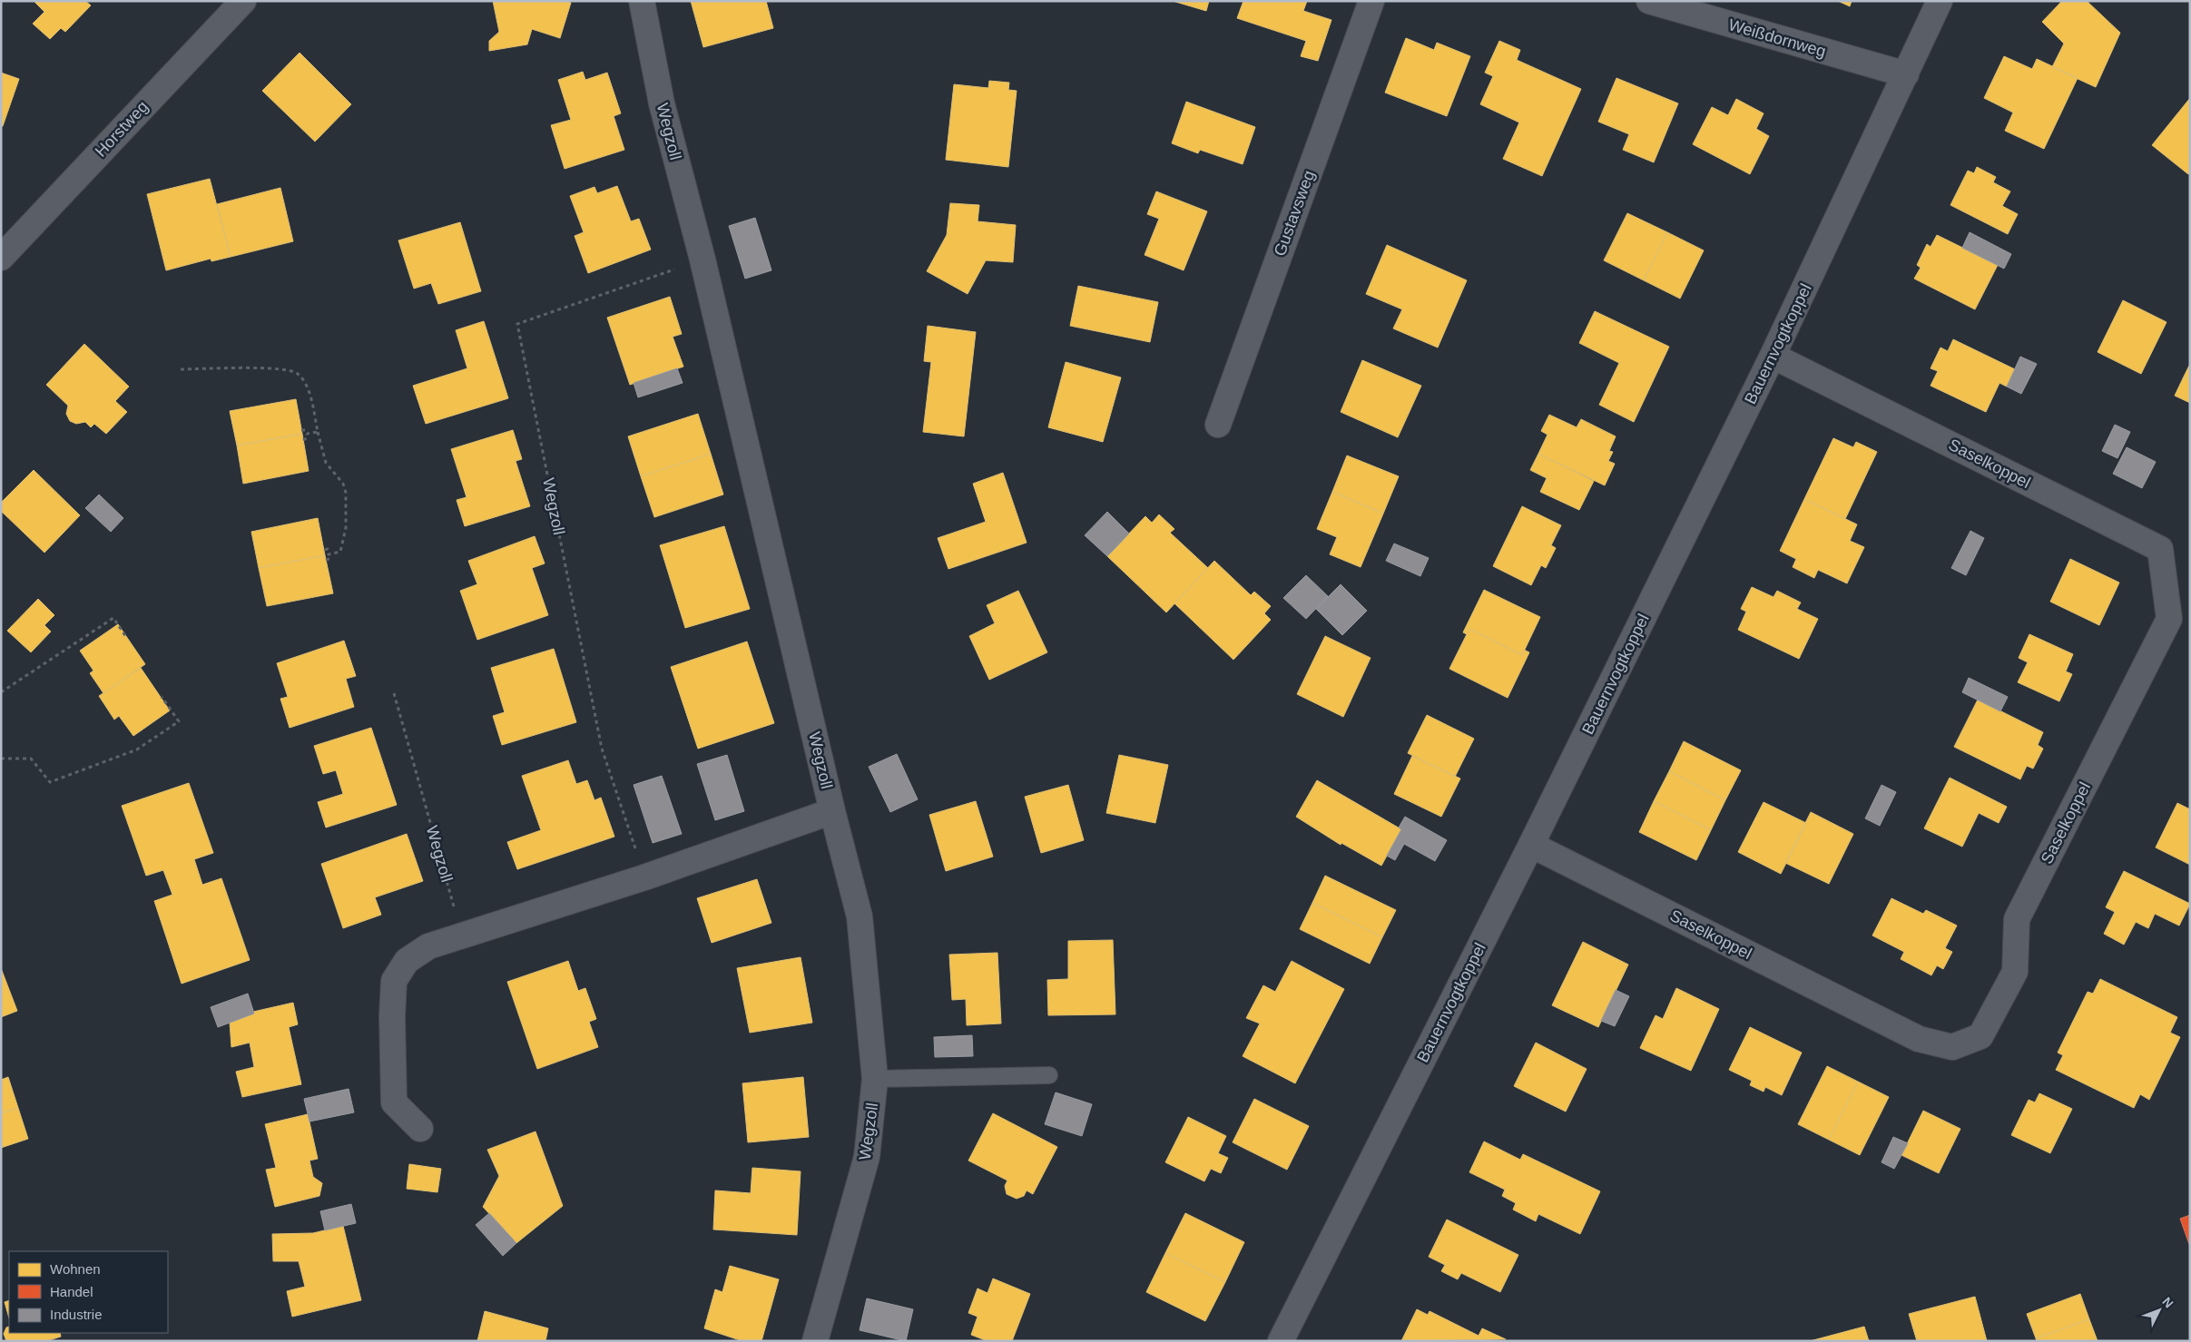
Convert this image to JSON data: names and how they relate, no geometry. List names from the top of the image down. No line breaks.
{"streets":{"street":["Weißdornweg","Horstweg","Wegzoll","Gustavsweg","Bauernvogtkoppel","Saselkoppel"]},"crossings":[["Weißdornweg","Bauernvogtkoppel"],["Bauernvogtkoppel","Saselkoppel"]],"legend":["Wohnen","Handel","Industrie"],"north":"top right"}
